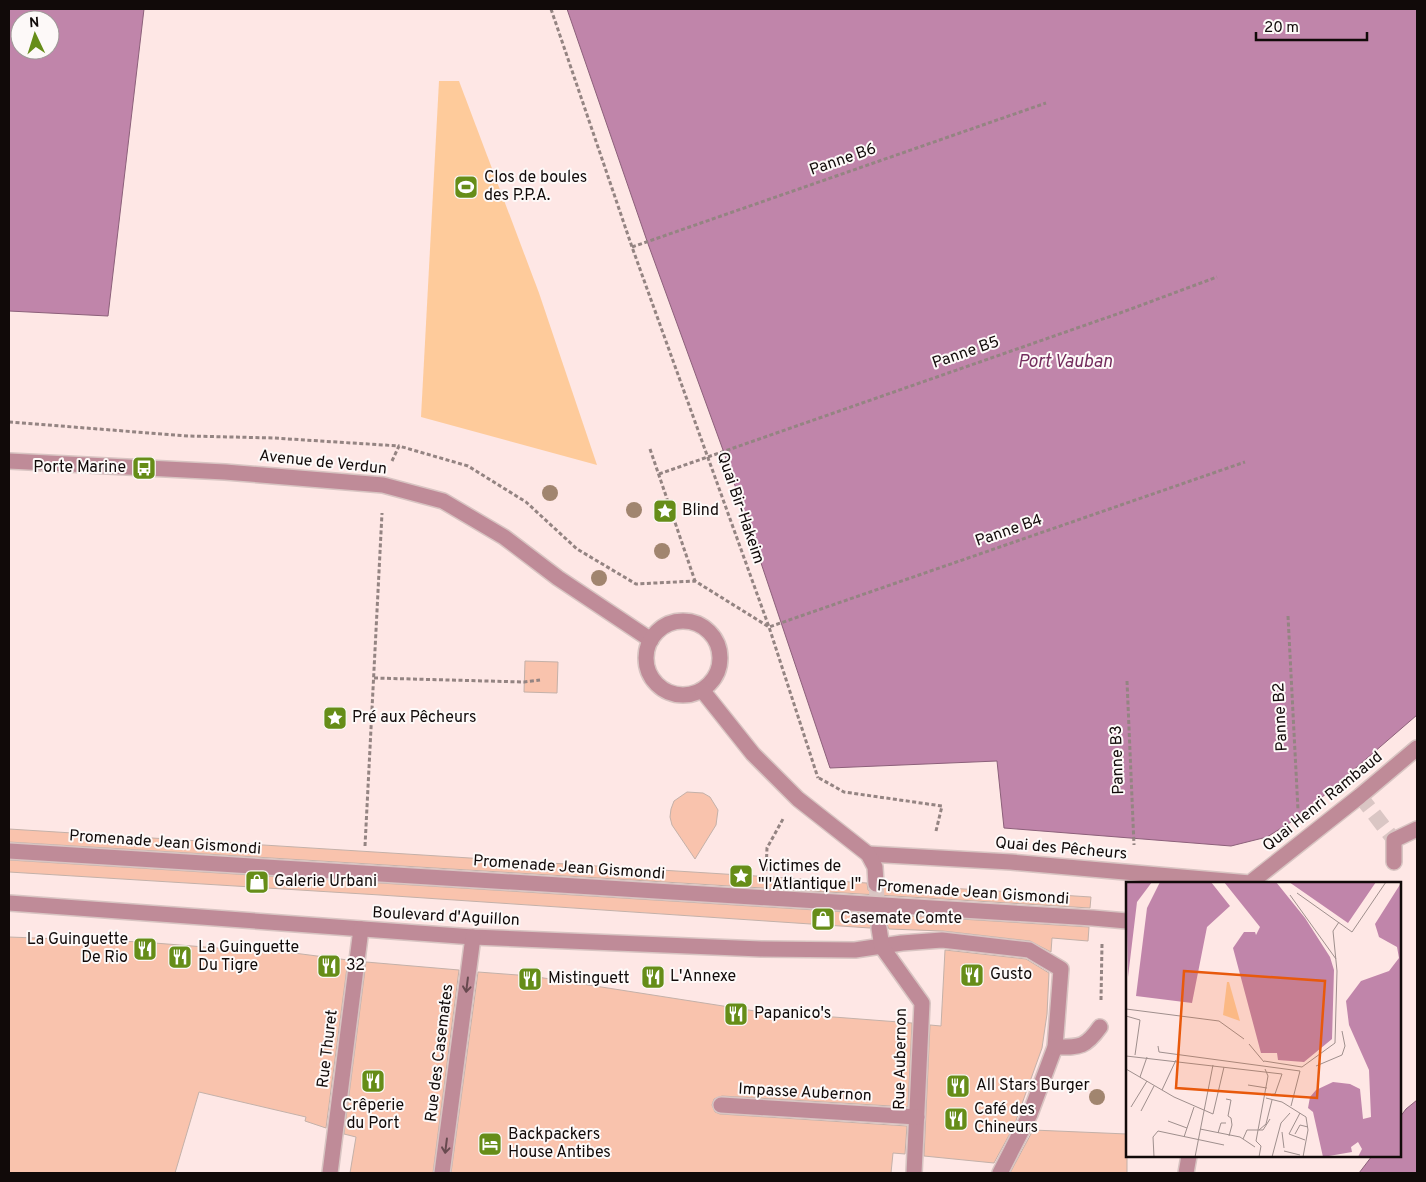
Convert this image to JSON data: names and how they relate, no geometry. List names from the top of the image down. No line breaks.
{"streets":{"street":["Avenue de Verdun","Quai Henri Rambaud","Promenade Jean Gismondi","Quai des Pêcheurs","Boulevard d'Aguillon","Rue Thuret","Rue des Casemates","Rue Aubernon","Impasse Aubernon"],"path":["Panne B6","Panne B5","Quai Bir-Hakeim","Panne B4","Panne B2","Panne B3"]},"crossings":[["Panne B6","Quai Bir-Hakeim"],["Panne B5","Quai Bir-Hakeim"],["Quai Bir-Hakeim","Panne B4"],["Quai Bir-Hakeim","Quai des Pêcheurs"],["Boulevard d'Aguillon","Rue Thuret"],["Boulevard d'Aguillon","Rue des Casemates"],["Boulevard d'Aguillon","Rue Aubernon"],["Rue Aubernon","Impasse Aubernon"]],"one_way":["Rue des Casemates"],"water":["Port Vauban"],"places":{"sports":["Clos de boules des P.P.A."],"bus stop":["Porte Marine"],"place":["Blind","Pré aux Pêcheurs","Victimes de \"l'Atlantique I\""],"shop":["Galerie Urbani","Casemate Comte"],"restaurant":["La Guinguette De Rio","La Guinguette Du Tigre","32","Gusto","L'Annexe","Mistinguett","Papanico's","Crêperie du Port","All Stars Burger","Café des Chineurs"],"hotel":["Backpackers House Antibes"]},"scale_bar":"20 m","north":"top"}
